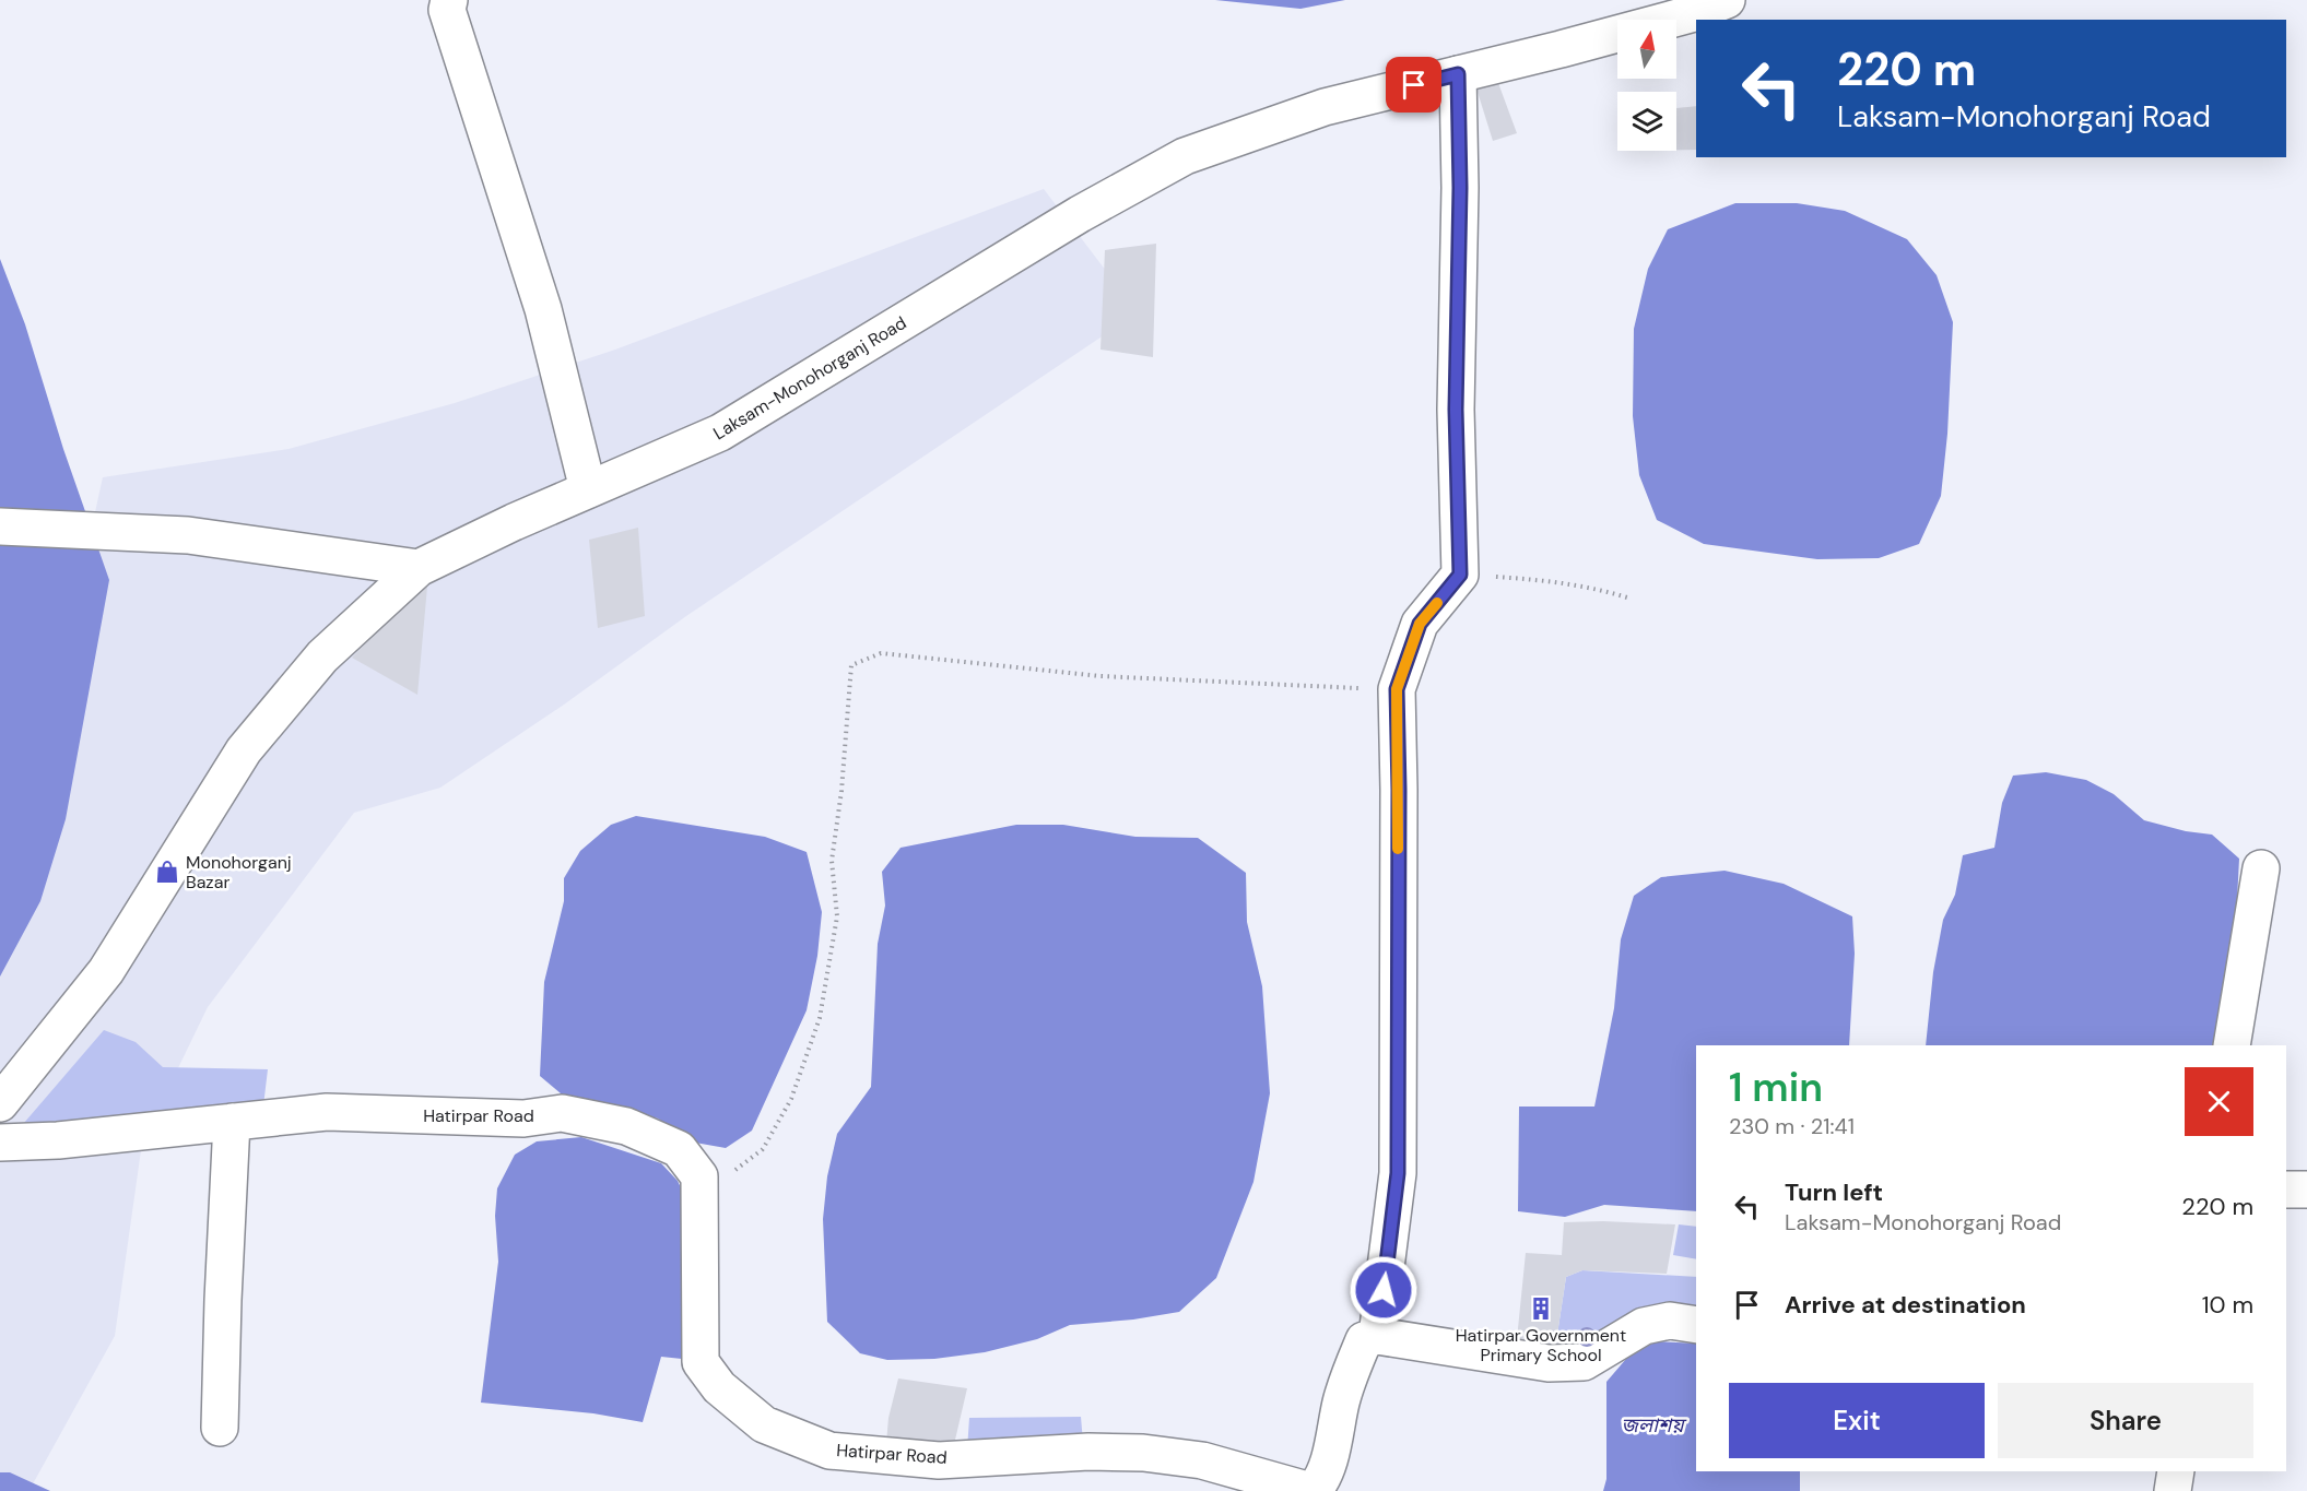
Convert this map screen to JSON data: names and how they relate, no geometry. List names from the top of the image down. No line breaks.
{"streets":{"street":["Laksam-Monohorganj Road","Hatirpar Road"]},"water":["জলাশয়"],"places":{"shop":["Monohorganj Bazar"],"building":["Hatirpar Government Primary School"]},"north":"top","page":{"turn":["220 m","Laksam-Monohorganj Road"],"heading":["1 min","230 m · 21:41"],"list":[{"name":"Turn left","note":"Laksam-Monohorganj Road","value":"220 m"},{"name":"Arrive at destination","value":"10 m"}],"buttons":["Exit","Share"]}}
